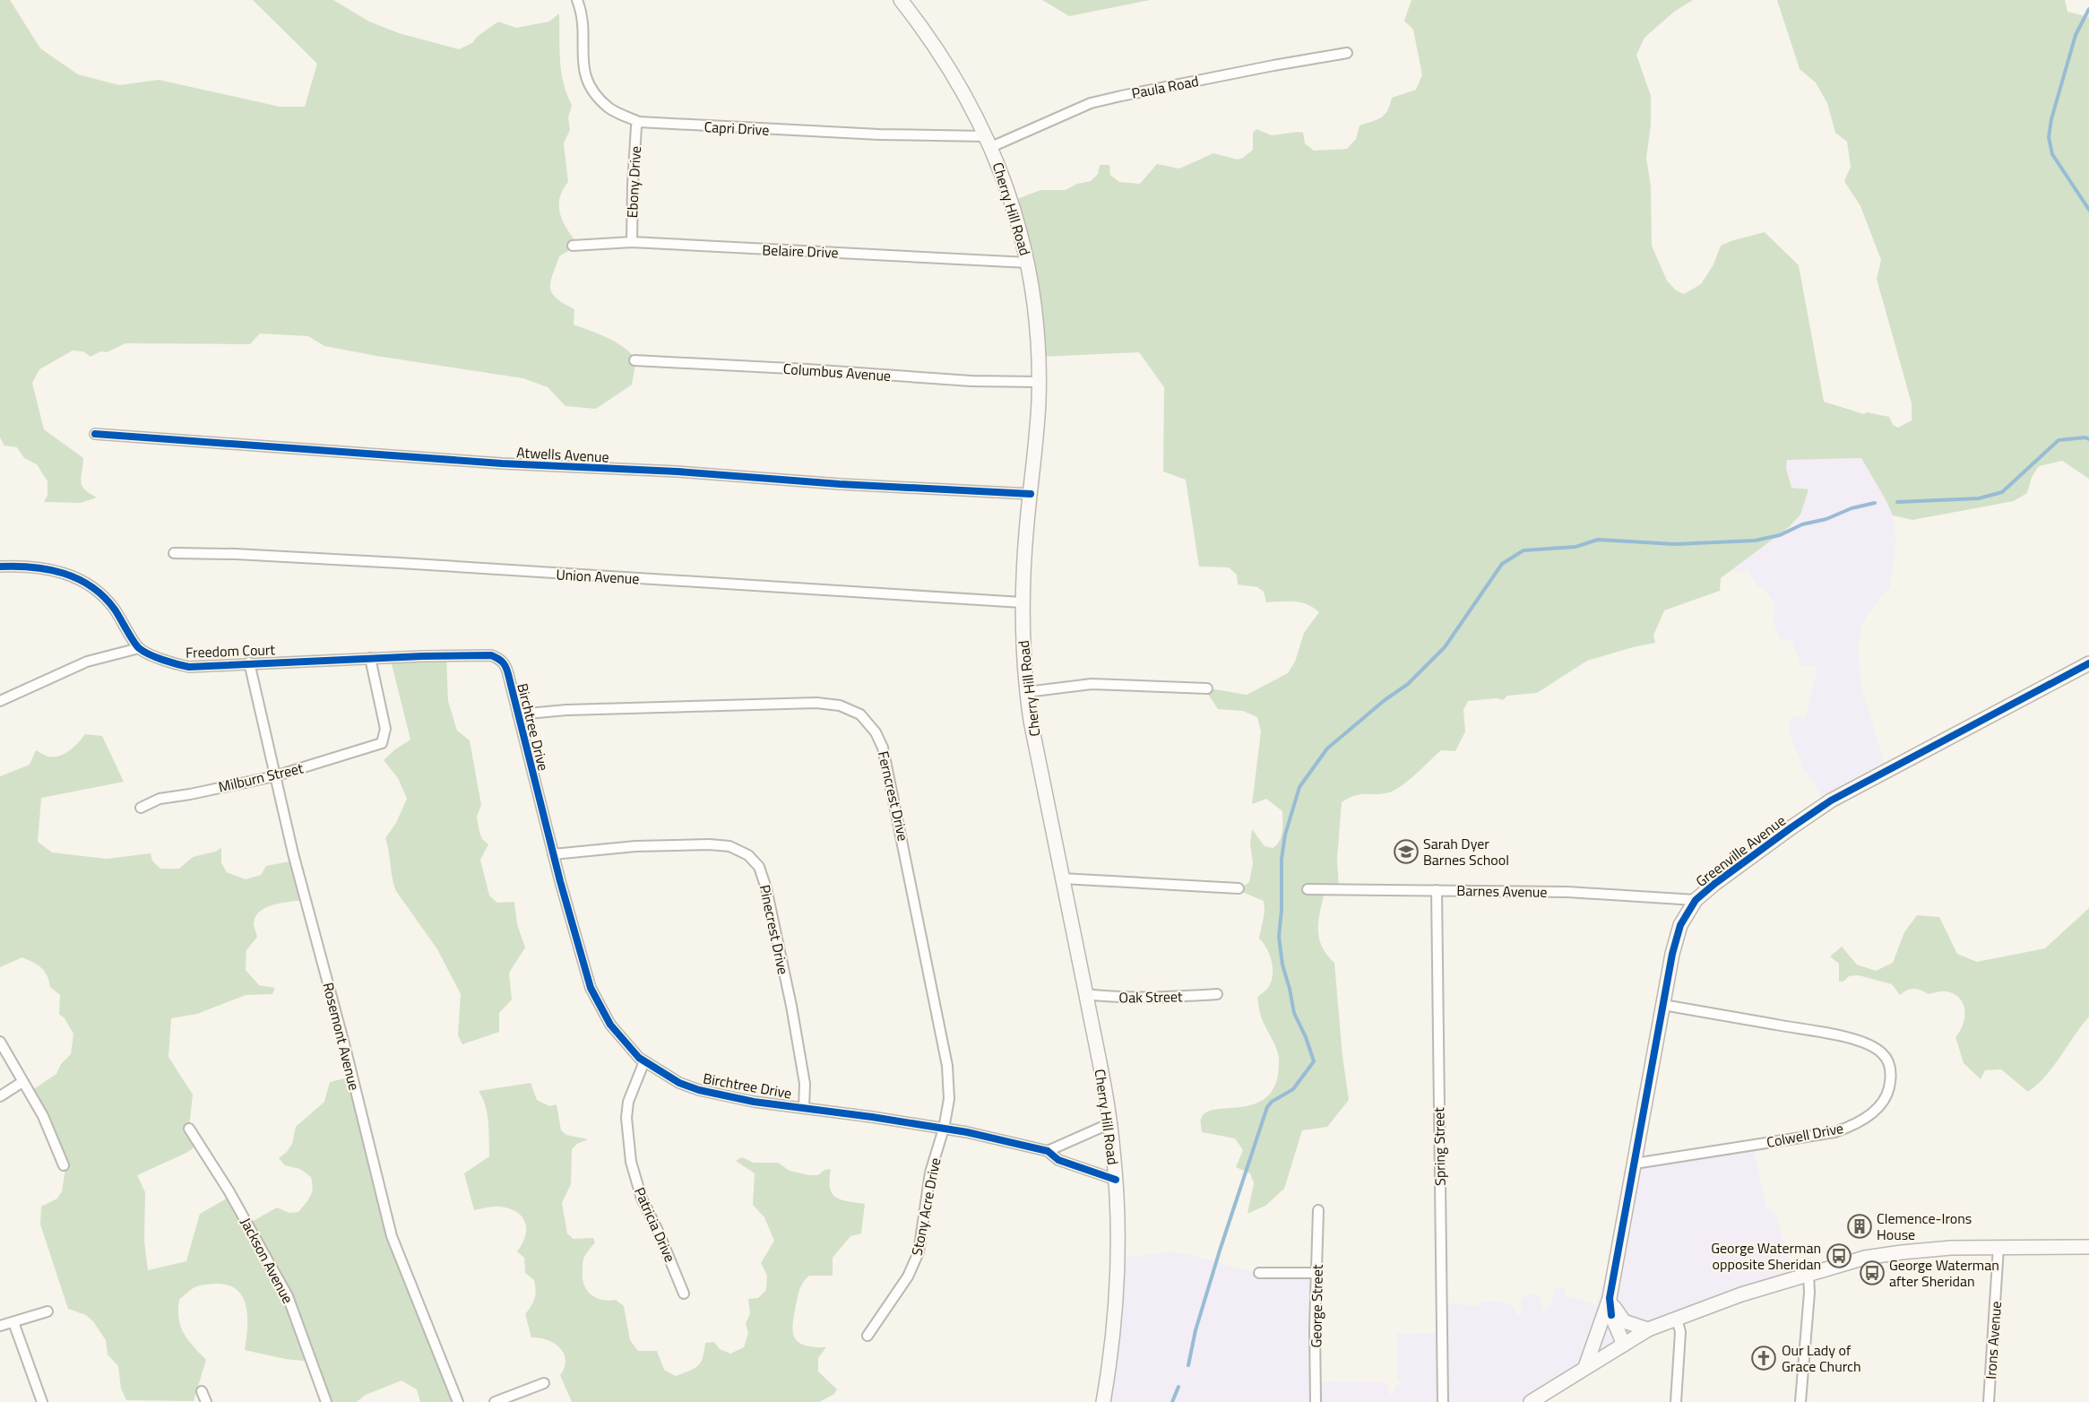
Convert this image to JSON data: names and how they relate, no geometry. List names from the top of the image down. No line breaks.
{"streets":{"main road":["Cherry Hill Road","Greenville Avenue"],"street":["Paula Road","Capri Drive","Ebony Drive","Belaire Drive","Columbus Avenue","Atwells Avenue","Union Avenue","Freedom Court","Birchtree Drive","Milburn Street","Ferncrest Drive","Barnes Avenue","Pinecrest Drive","Oak Street","Rosemont Avenue","Colwell Drive","Spring Street","Stony Acre Drive","Patricia Drive","Jackson Avenue","George Street","Irons Avenue"]},"crossings":[["Paula Road","Capri Drive"],["Paula Road","Cherry Hill Road"],["Capri Drive","Ebony Drive"],["Capri Drive","Cherry Hill Road"],["Ebony Drive","Belaire Drive"],["Cherry Hill Road","Belaire Drive"],["Cherry Hill Road","Columbus Avenue"],["Cherry Hill Road","Atwells Avenue"],["Cherry Hill Road","Union Avenue"],["Cherry Hill Road","Birchtree Drive"],["Cherry Hill Road","Oak Street"],["Freedom Court","Birchtree Drive"],["Freedom Court","Milburn Street"],["Freedom Court","Rosemont Avenue"],["Birchtree Drive","Ferncrest Drive"],["Birchtree Drive","Pinecrest Drive"],["Birchtree Drive","Stony Acre Drive"],["Birchtree Drive","Patricia Drive"],["Milburn Street","Rosemont Avenue"],["Ferncrest Drive","Stony Acre Drive"],["Greenville Avenue","Barnes Avenue"],["Greenville Avenue","Colwell Drive"],["Barnes Avenue","Spring Street"]],"places":{"school or university":["Sarah Dyer Barnes School"],"building":["Clemence-Irons House"],"bus stop":["George Waterman opposite Sheridan","George Waterman after Sheridan"],"church":["Our Lady of Grace Church"]}}
